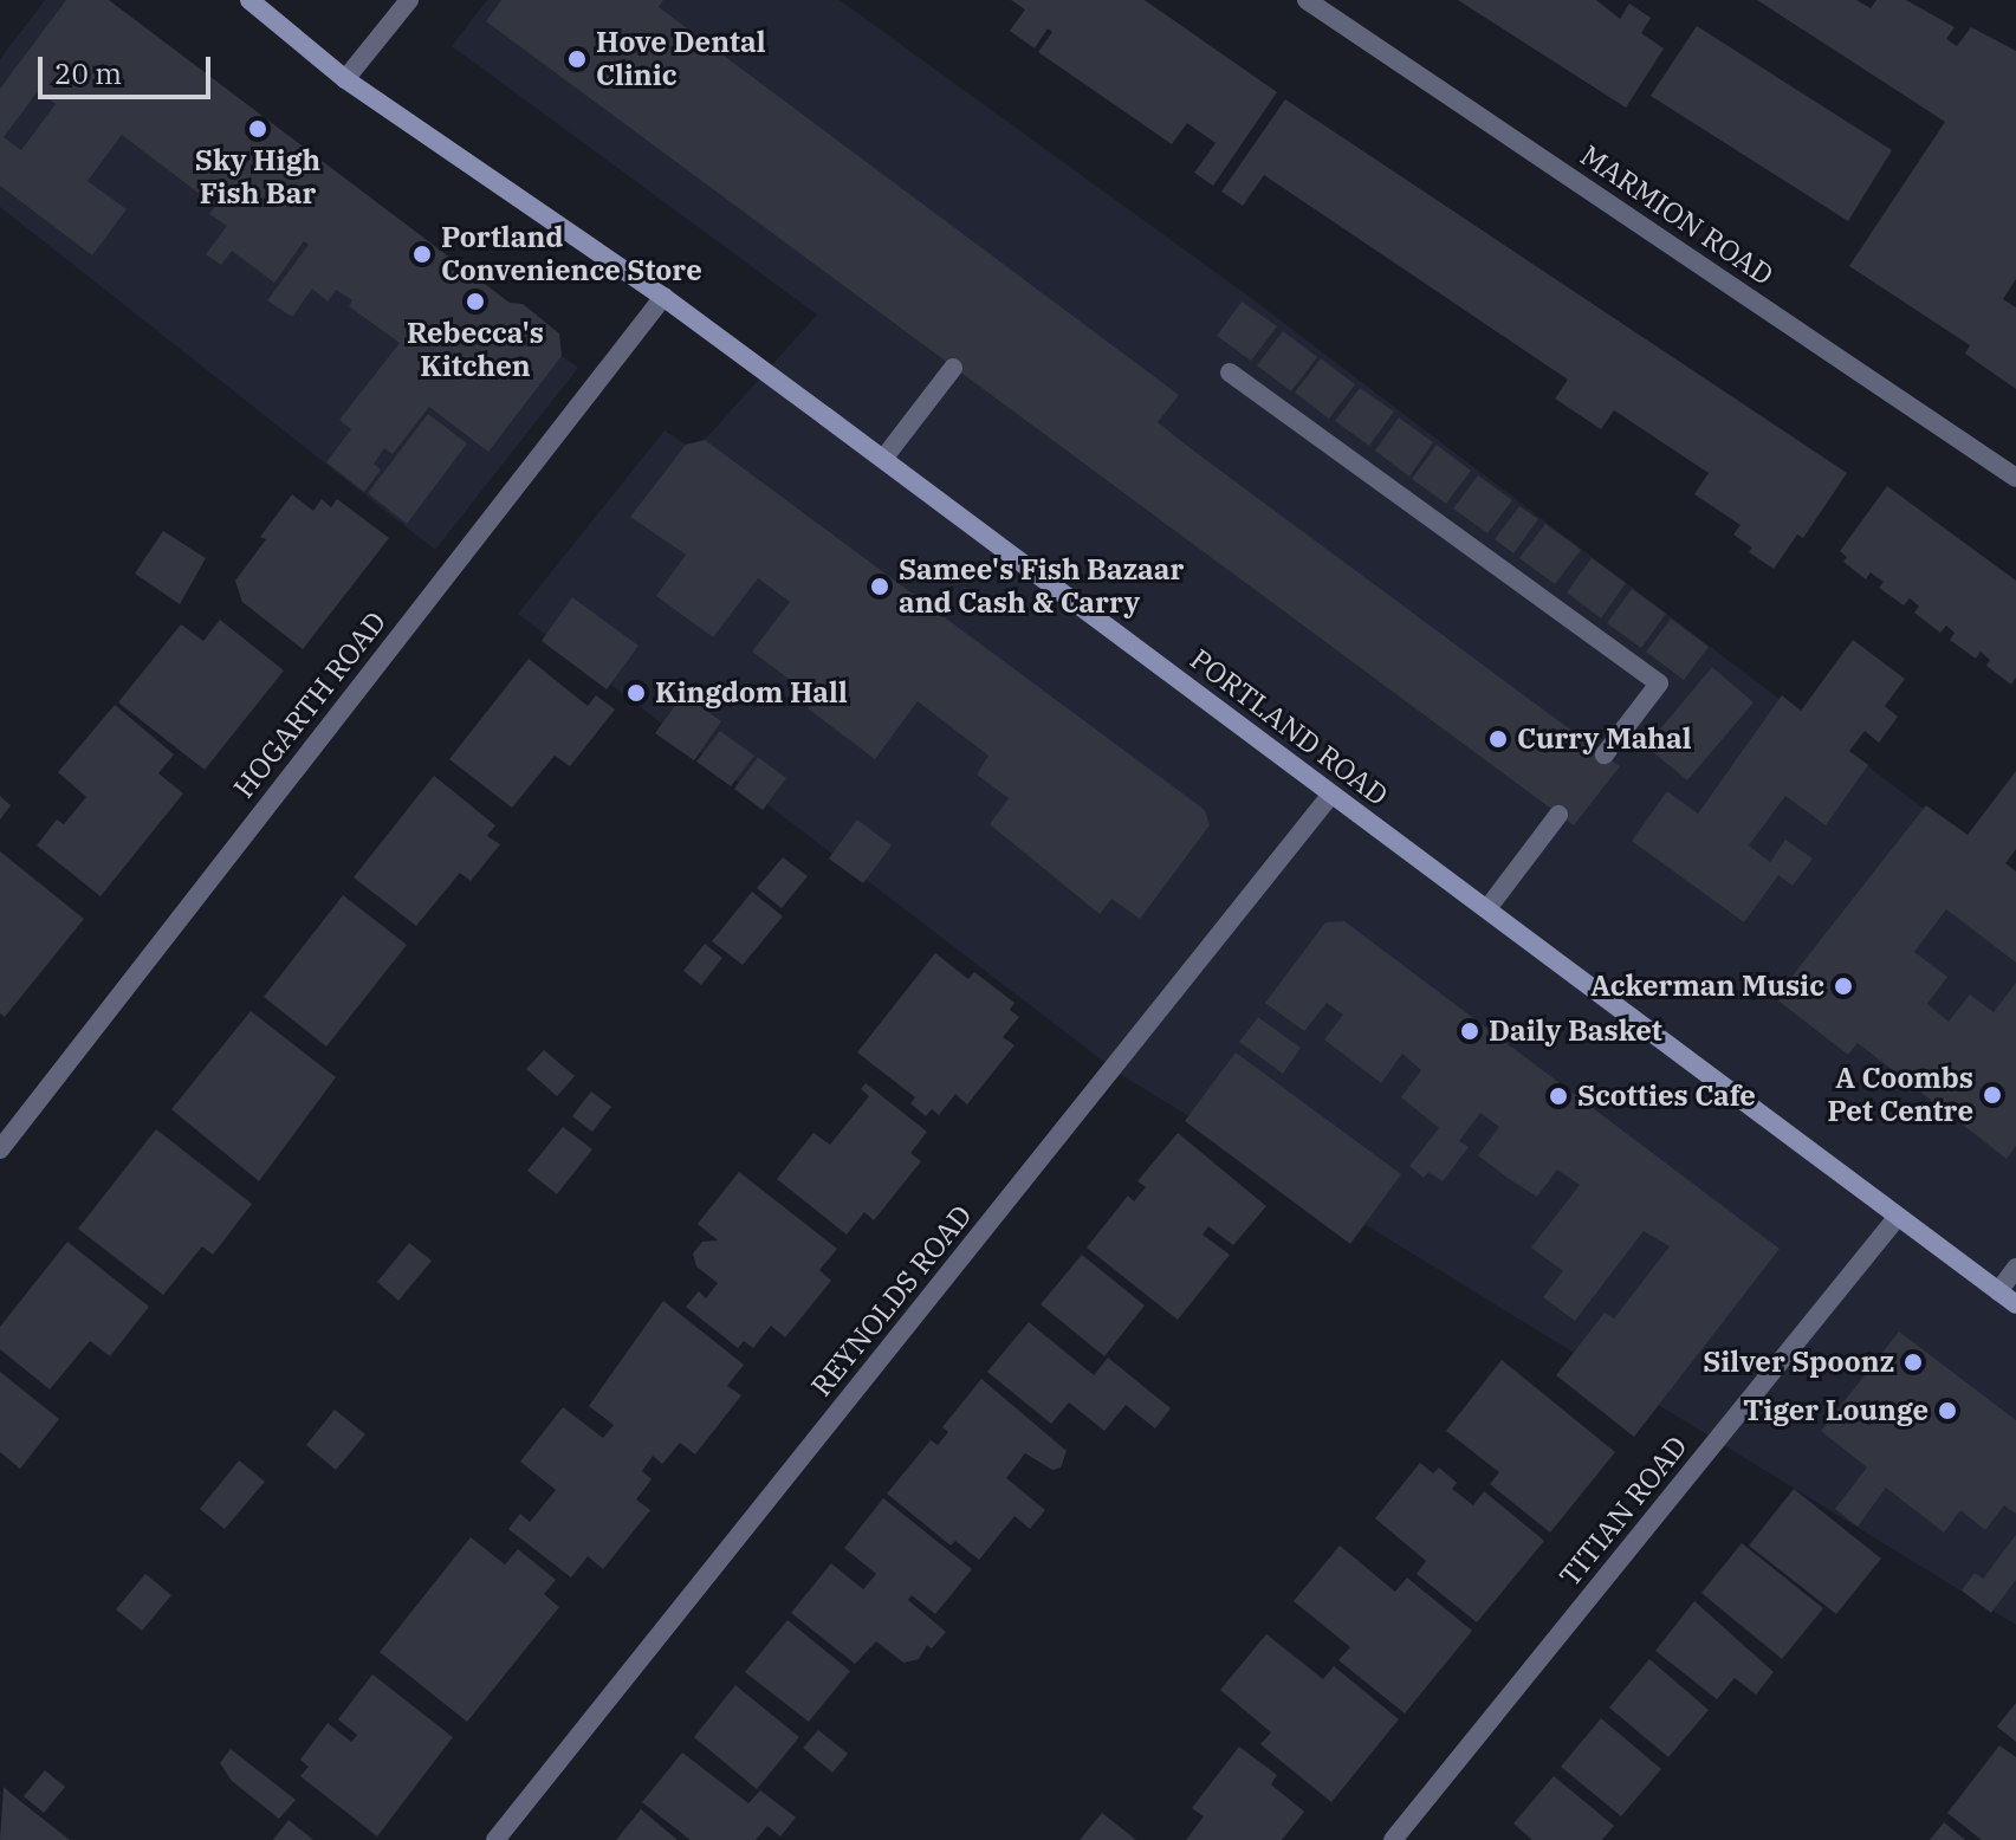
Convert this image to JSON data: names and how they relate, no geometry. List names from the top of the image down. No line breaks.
{"streets":{"street":["MARMION ROAD","HOGARTH ROAD","PORTLAND ROAD","REYNOLDS ROAD","TITIAN ROAD"]},"crossings":[["HOGARTH ROAD","PORTLAND ROAD"],["PORTLAND ROAD","REYNOLDS ROAD"],["PORTLAND ROAD","TITIAN ROAD"]],"places":["Hove Dental Clinic","Sky High Fish Bar","Portland Convenience Store","Rebecca's Kitchen","Samee's Fish Bazaar and Cash & Carry","Kingdom Hall","Curry Mahal","Ackerman Music","Daily Basket","A Coombs Pet Centre","Scotties Cafe","Silver Spoonz","Tiger Lounge"],"scale_bar":"20 m"}
